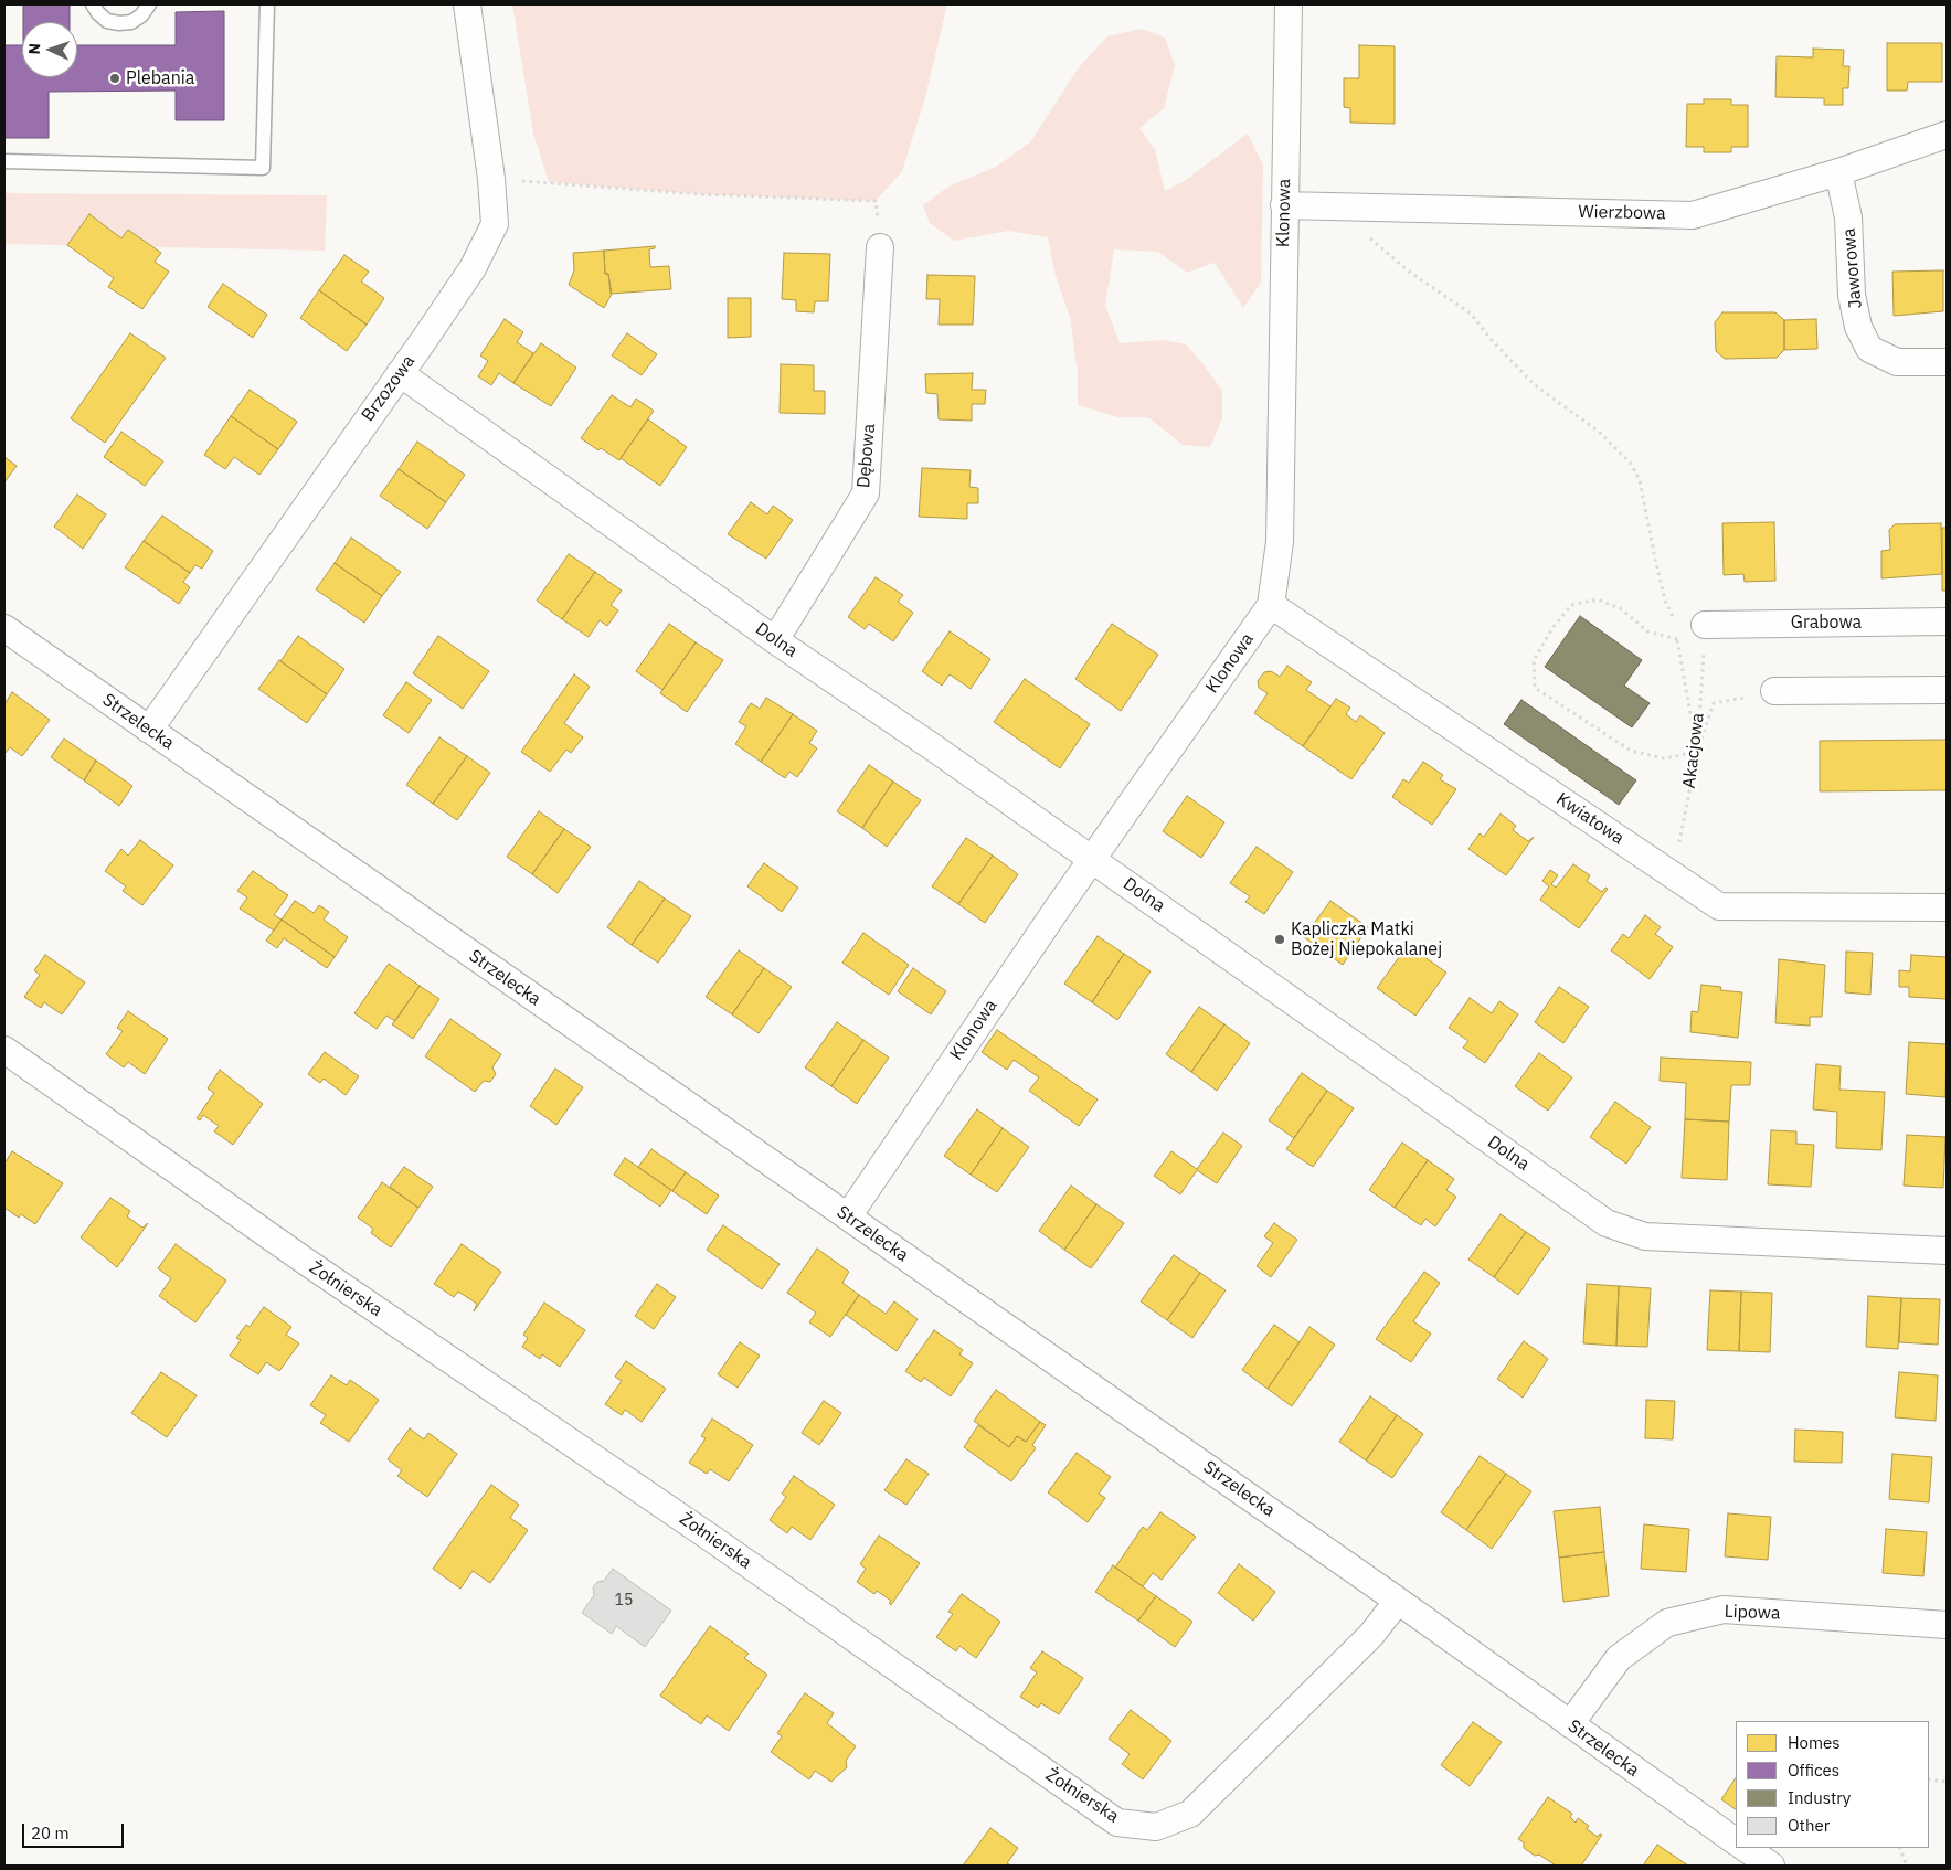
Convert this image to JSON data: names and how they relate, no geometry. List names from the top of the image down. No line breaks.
{"streets":{"street":["Klonowa","Wierzbowa","Jaworowa","Brzozowa","Dębowa","Grabowa","Dolna","Strzelecka","Kwiatowa","Żołnierska","Lipowa"],"path":["Akacjowa"]},"crossings":[["Klonowa","Wierzbowa"],["Klonowa","Dolna"],["Klonowa","Strzelecka"],["Klonowa","Kwiatowa"],["Wierzbowa","Jaworowa"],["Brzozowa","Dolna"],["Brzozowa","Strzelecka"],["Dębowa","Dolna"],["Grabowa","Akacjowa"],["Strzelecka","Żołnierska"],["Strzelecka","Lipowa"],["Akacjowa","Kwiatowa"]],"places":["Plebania","Kapliczka Matki Bożej Niepokalanej"],"house_numbers":["15"],"legend":["Homes","Offices","Industry","Other"],"scale_bar":"20 m","north":"left"}
